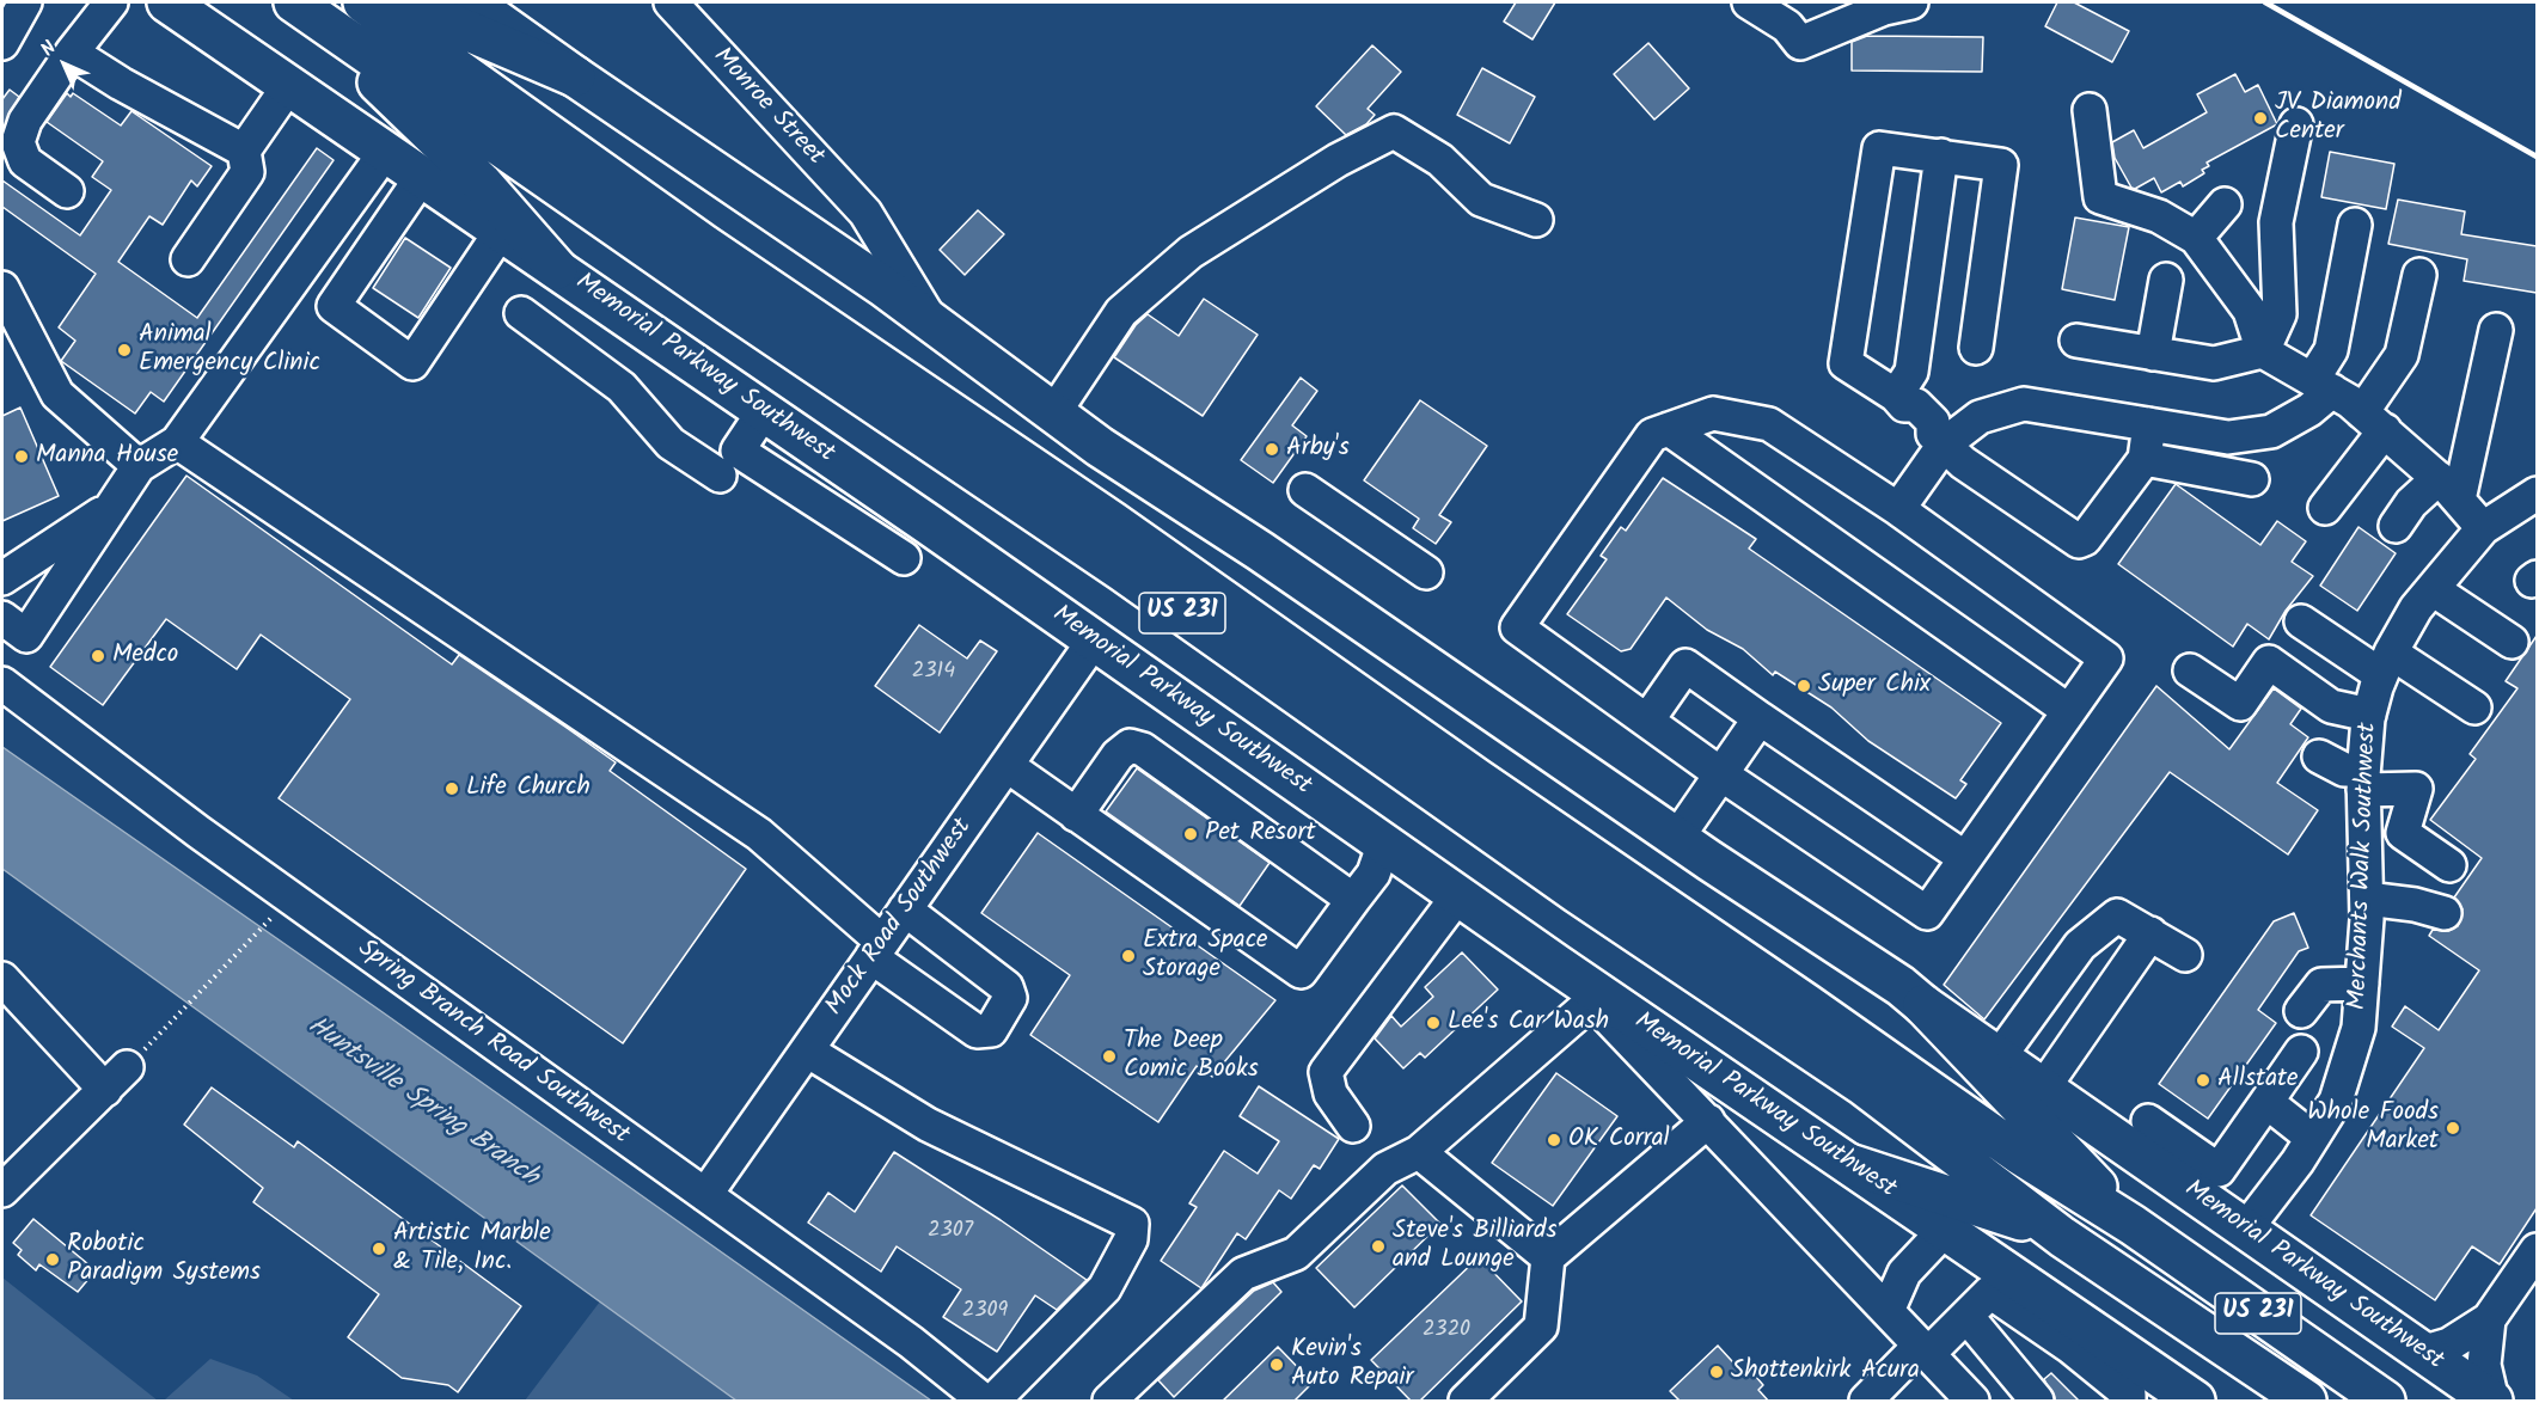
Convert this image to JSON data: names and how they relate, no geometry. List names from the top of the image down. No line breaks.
{"streets":{"main road":["Memorial Parkway Southwest","US 231"],"street":["Monroe Street","Merchants Walk Southwest","Mock Road Southwest","Spring Branch Road Southwest"]},"crossings":[["Monroe Street","Memorial Parkway Southwest"],["Memorial Parkway Southwest","Merchants Walk Southwest"],["Memorial Parkway Southwest","Mock Road Southwest"],["Mock Road Southwest","Spring Branch Road Southwest"]],"water":["Huntsville Spring Branch"],"places":["JV Diamond Center","Animal Emergency Clinic","Arby's","Manna House","Medco","Super Chix","Life Church","Pet Resort","Extra Space Storage","Lee's Car Wash","The Deep Comic Books","Allstate","Whole Foods Market","OK Corral","Steve's Billiards and Lounge","Artistic Marble & Tile, Inc.","Robotic Paradigm Systems","Kevin's Auto Repair","Shottenkirk Acura"],"house_numbers":["2314","2307","2309","2320"],"north":"top left"}
